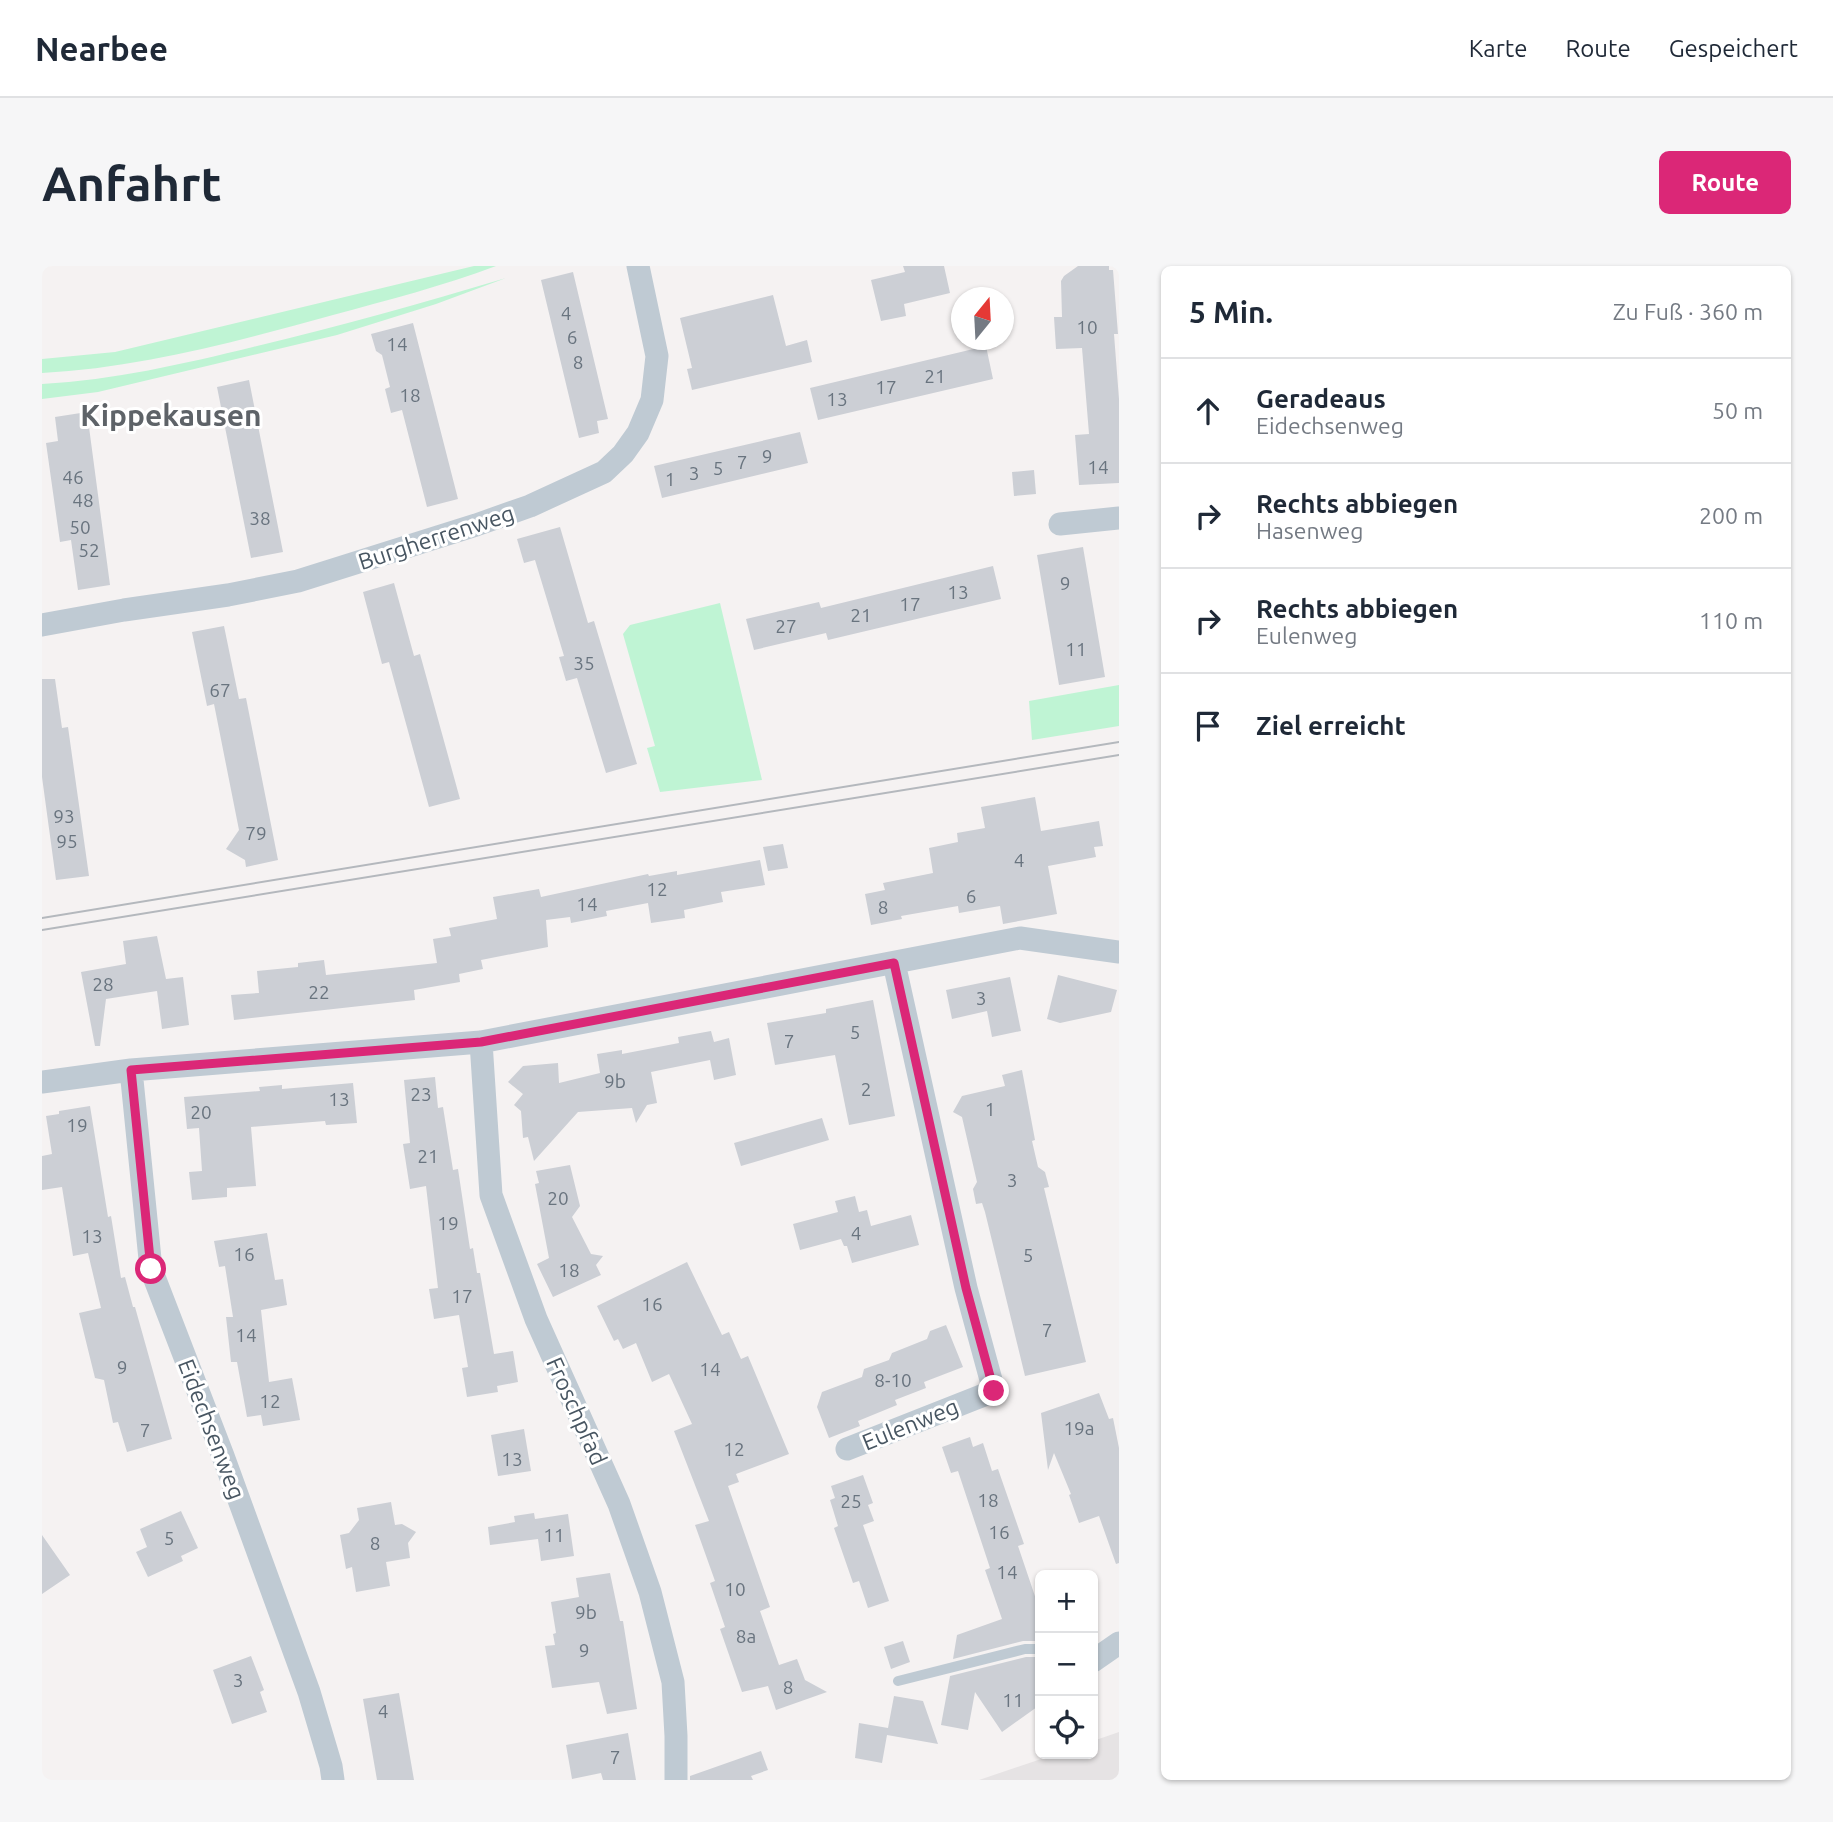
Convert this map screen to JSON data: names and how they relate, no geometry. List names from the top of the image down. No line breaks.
{"streets":{"street":["Burgherrenweg","Froschpfad","Eulenweg","Eidechsenweg"]},"districts":["Kippekausen"],"house_numbers":["4","10","6","14","8","21","17","18","13","9","7","14","5","3","46","1","48","38","50","52","9","13","17","21","27","11","35","67","93","79","95","4","12","6","14","8","28","22","3","5","7","9b","2","23","13","1","20","19","21","3","20","19","4","13","16","5","18","17","16","7","14","9","14","8-10","12","19a","7","12","13","18","25","16","11","5","8","14","10","9b","8a","9","3","8","11","4","7"],"north":"top","page":{"header":"Nearbee","nav":["Karte","Route","Gespeichert"],"buttons":"Route","title":"Anfahrt","heading":["5 Min.","Zu Fuß · 360 m"],"list":[["Geradeaus","Eidechsenweg","50 m"],["Rechts abbiegen","Hasenweg","200 m"],["Rechts abbiegen","Eulenweg","110 m"],"Ziel erreicht"],"map_buttons":["+","−"]}}
